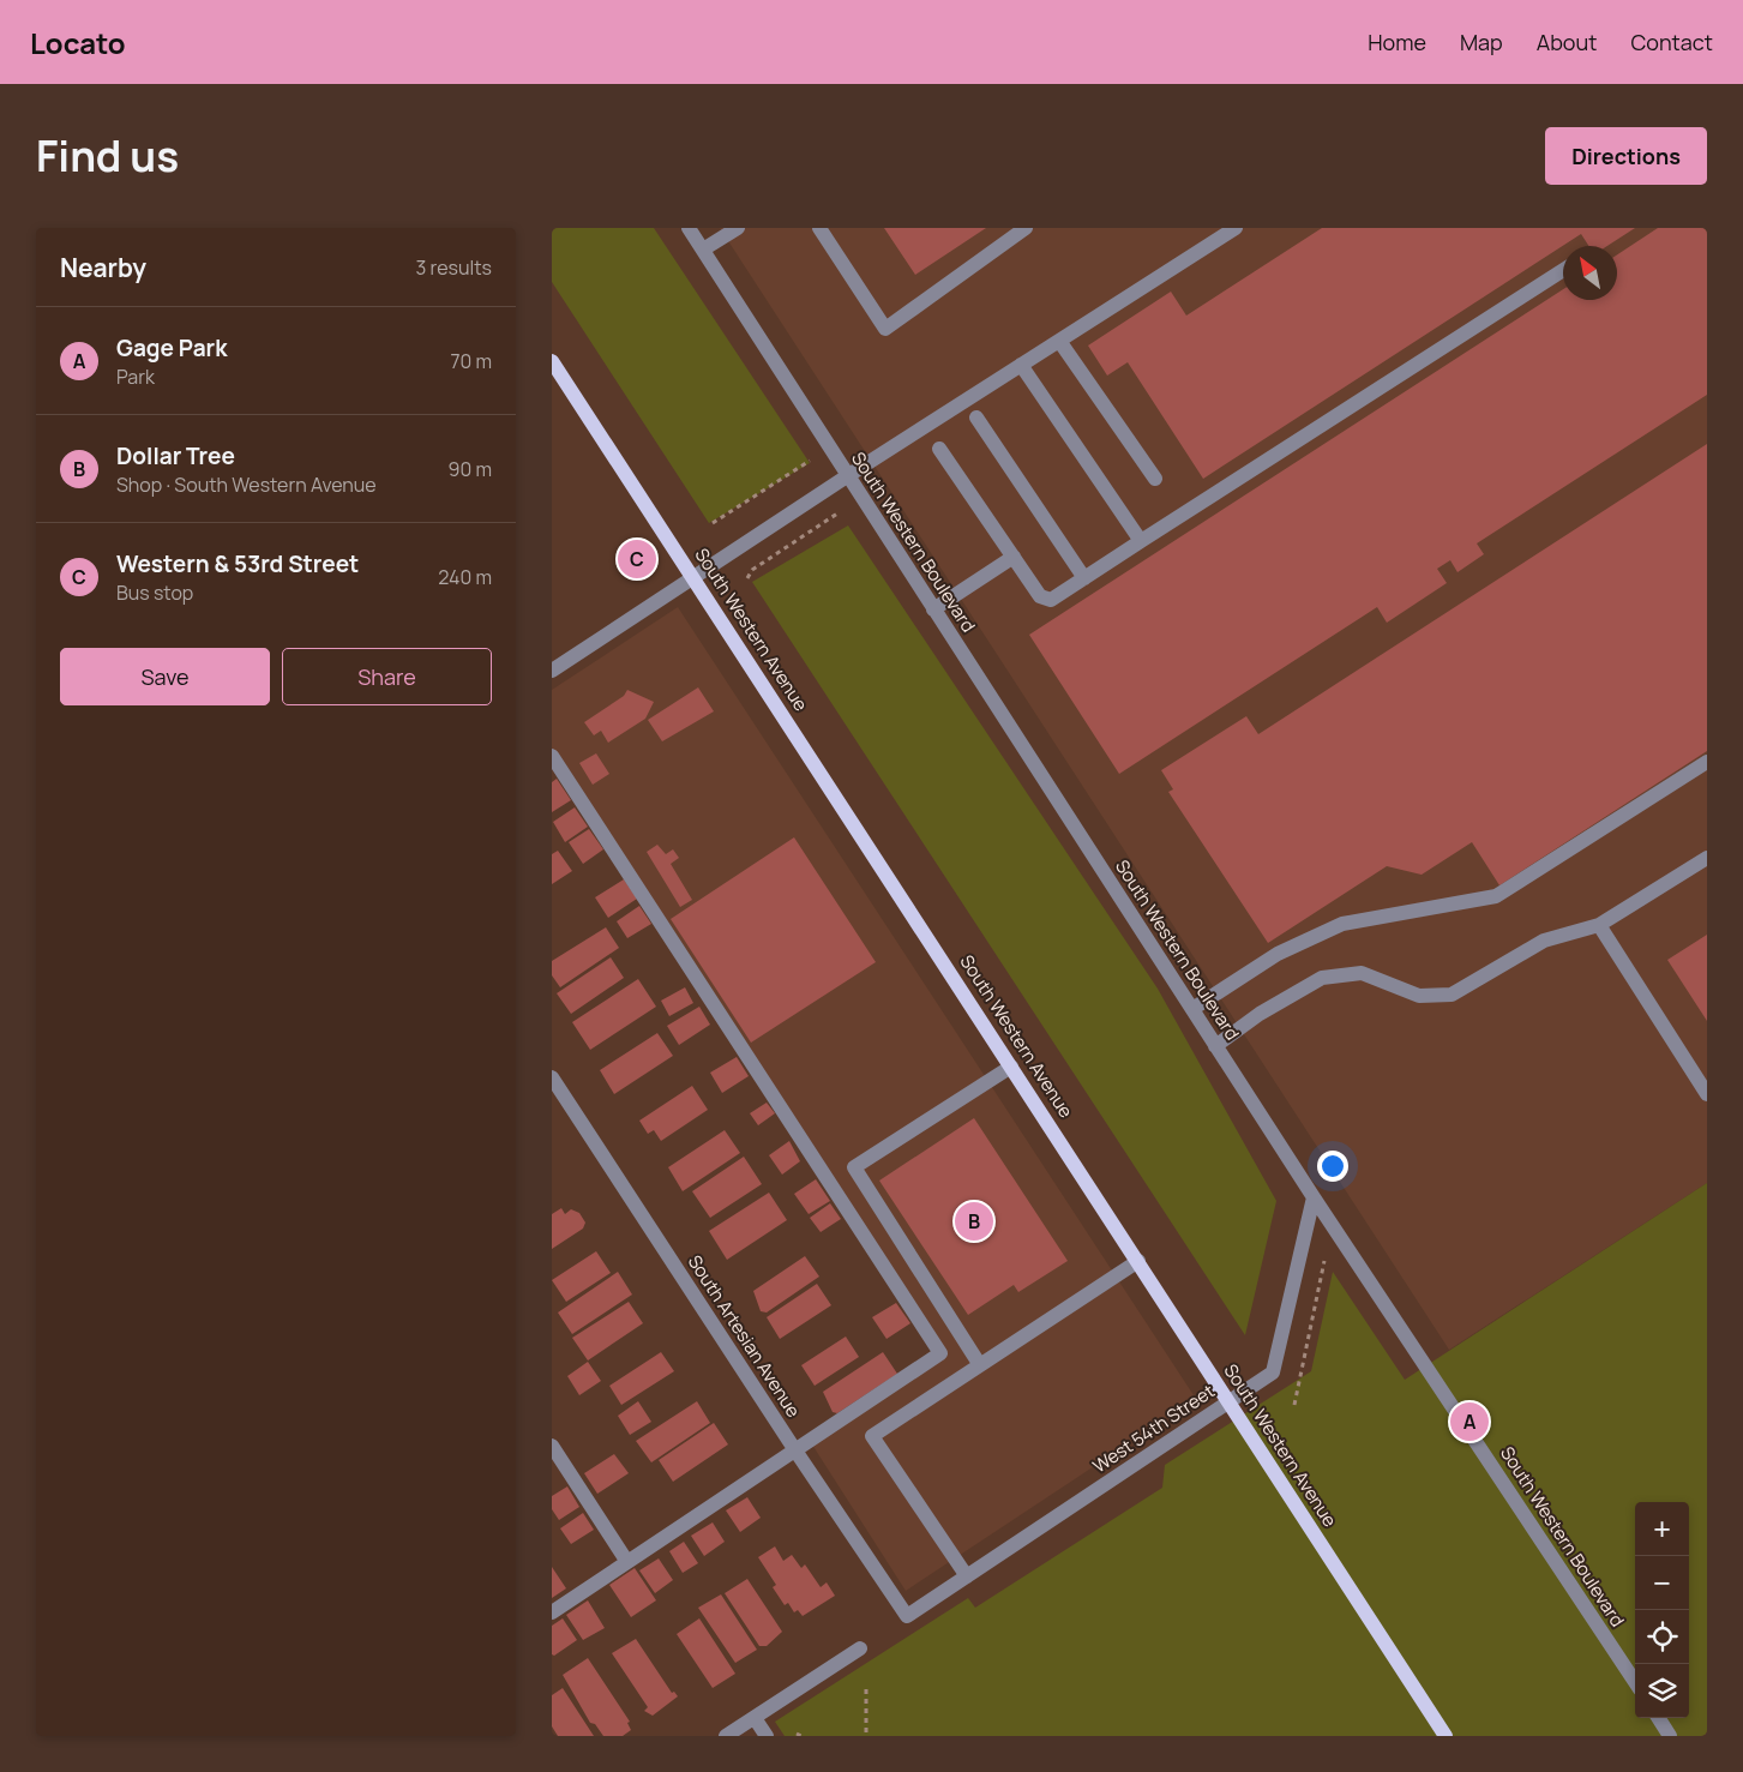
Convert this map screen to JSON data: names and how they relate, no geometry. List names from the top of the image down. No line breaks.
{"streets":{"main road":["South Western Avenue"],"street":["South Western Boulevard","South Artesian Avenue","West 54th Street"]},"crossings":[["South Western Boulevard","West 54th Street"],["South Western Avenue","West 54th Street"],["South Artesian Avenue","West 54th Street"]],"north":"top left","page":{"header":"Locato","nav":["Home","Map","About","Contact"],"title":"Find us","buttons":["Directions",["Save","Share"]],"heading":["Nearby","3 results"],"list":[{"mark":"A","name":"Gage Park","note":"Park","value":"70 m"},{"mark":"B","name":"Dollar Tree","note":"Shop · South Western Avenue","value":"90 m"},{"mark":"C","name":"Western & 53rd Street","note":"Bus stop","value":"240 m"}],"pins":["C","B","A"],"map_buttons":["+","−"]}}
